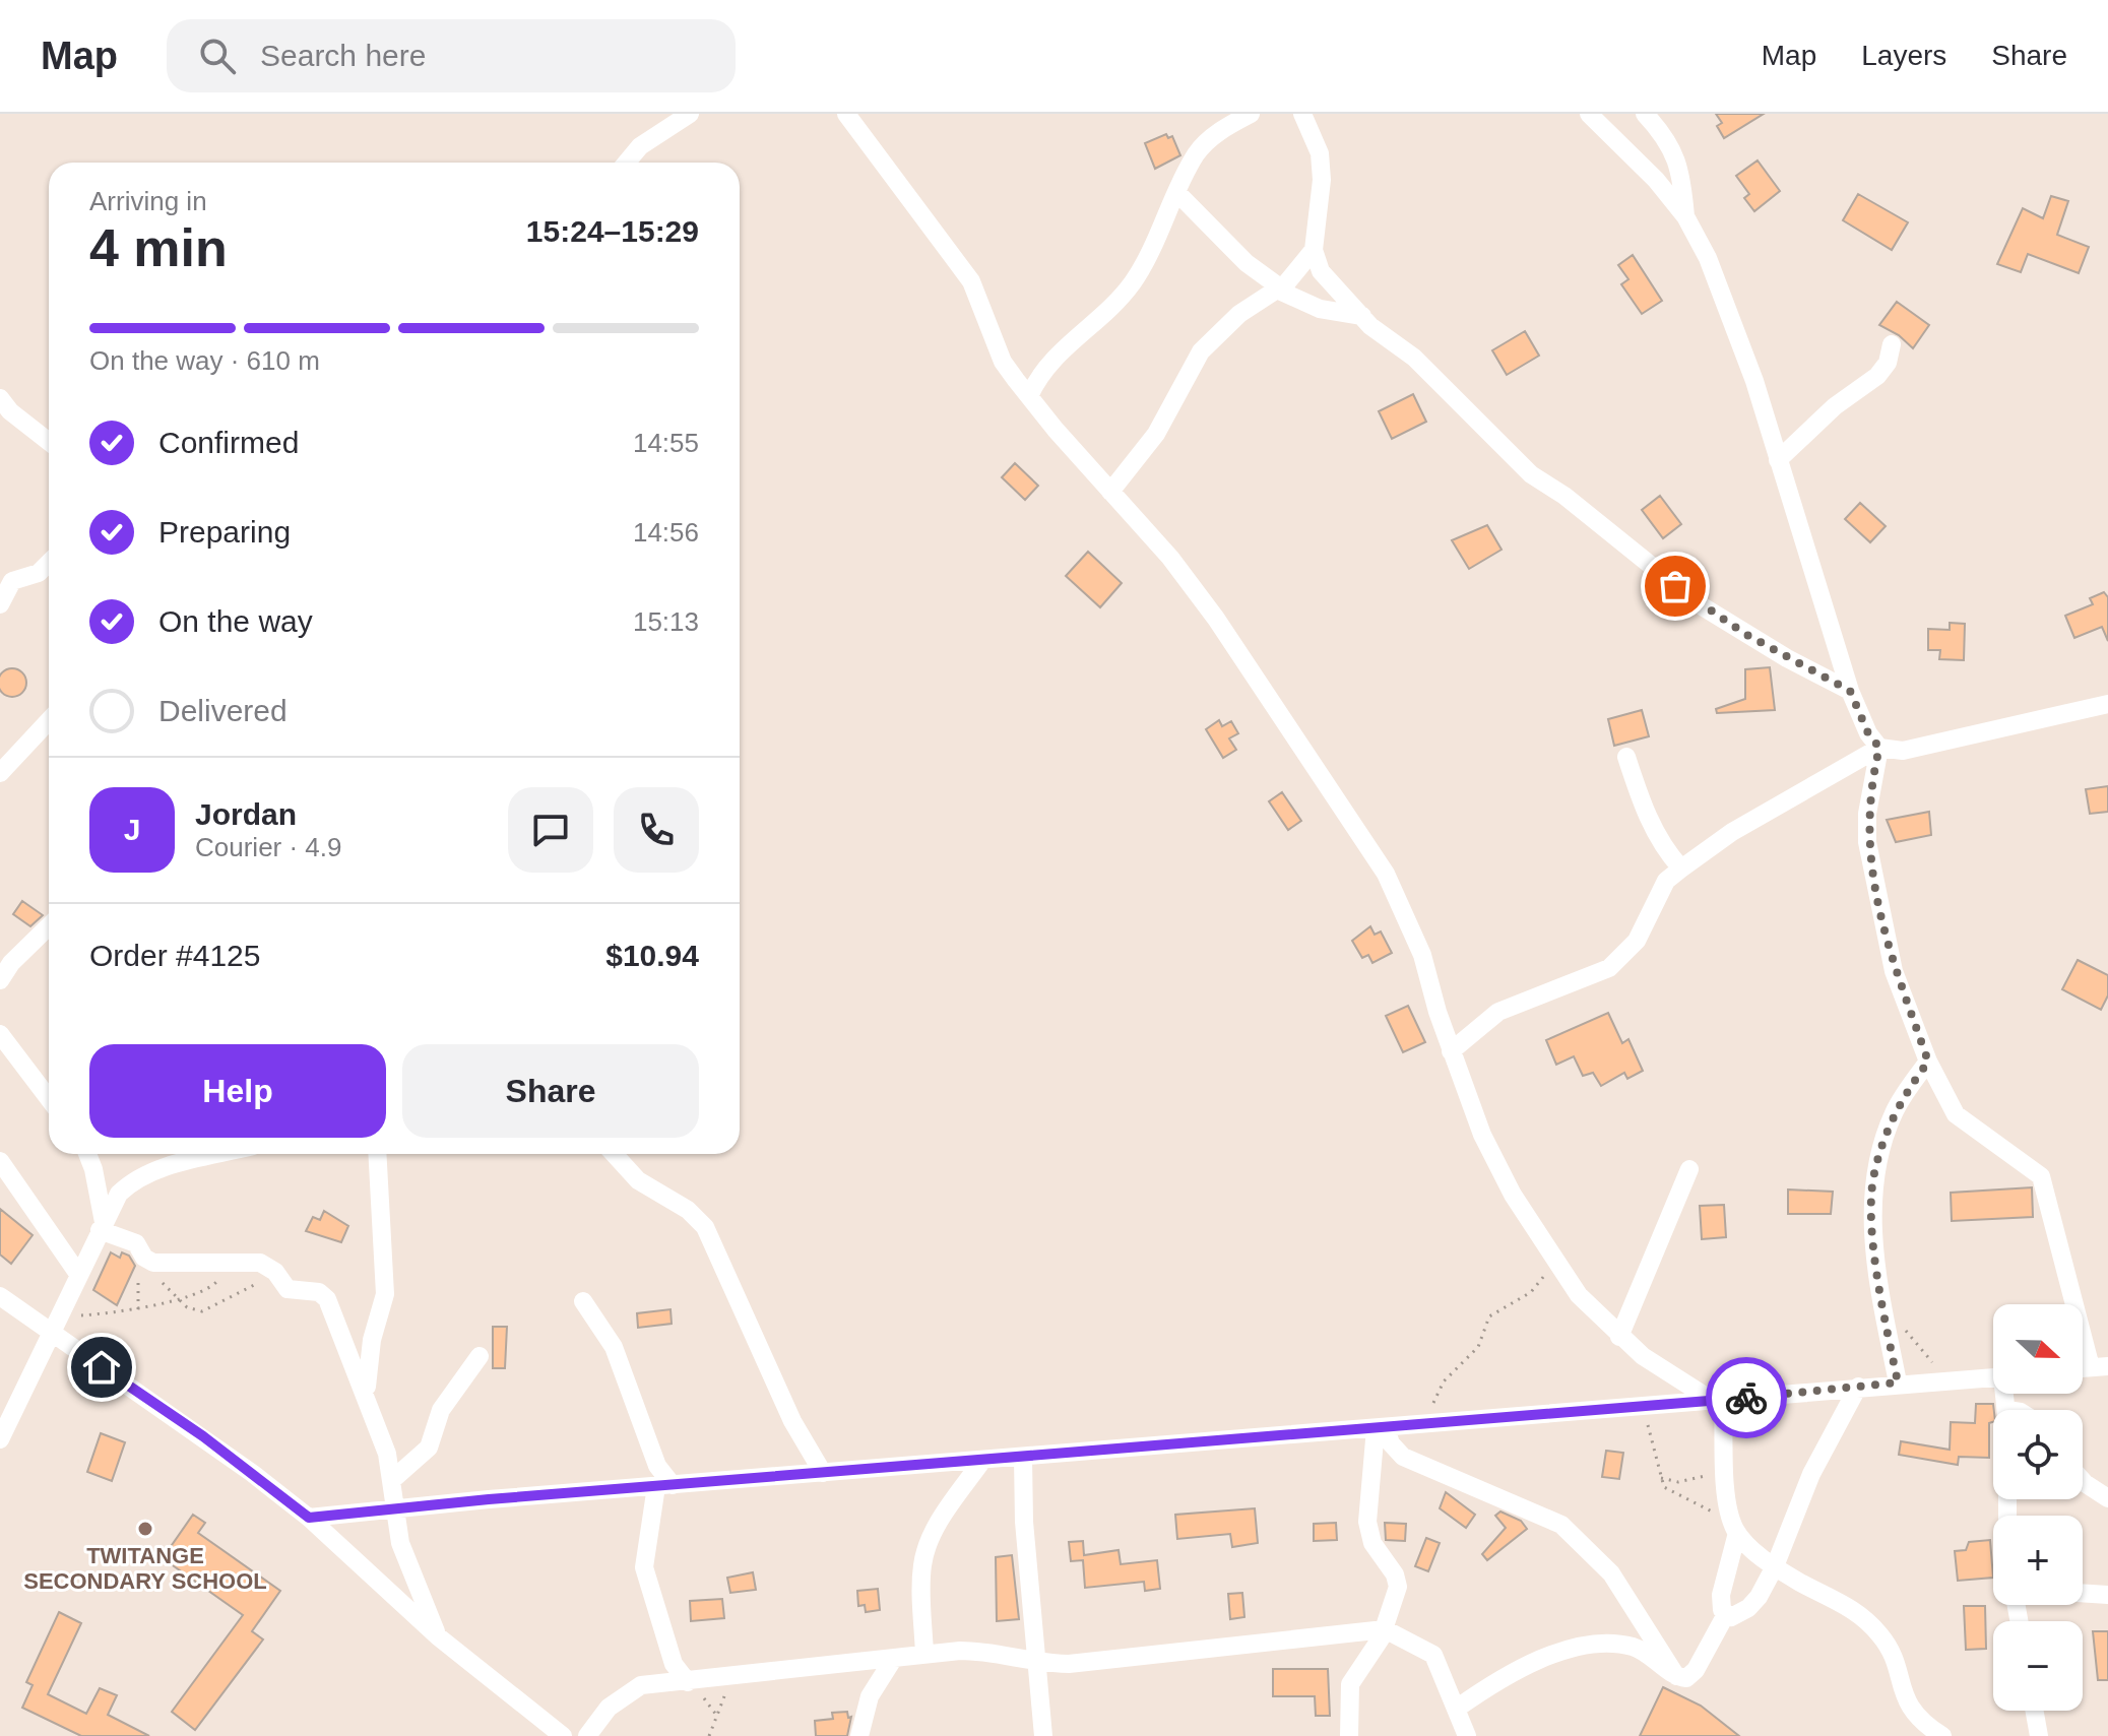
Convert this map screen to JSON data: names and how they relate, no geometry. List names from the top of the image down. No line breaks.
{"places":["TWITANGE SECONDARY SCHOOL"],"north":"right","page":{"header":"Map","search":"Search here","nav":["Map","Layers","Share"],"heading":["4 min","Arriving in","15:24–15:29"],"panel":["Jordan","Courier · 4.9","Order #4125","$10.94"],"bar":"On the way · 610 m","list":[["Confirmed","14:55"],["Preparing","14:56"],["On the way","15:13"],"Delivered"],"round":"J","buttons":["Help","Share"],"map_buttons":["+","−"]}}
